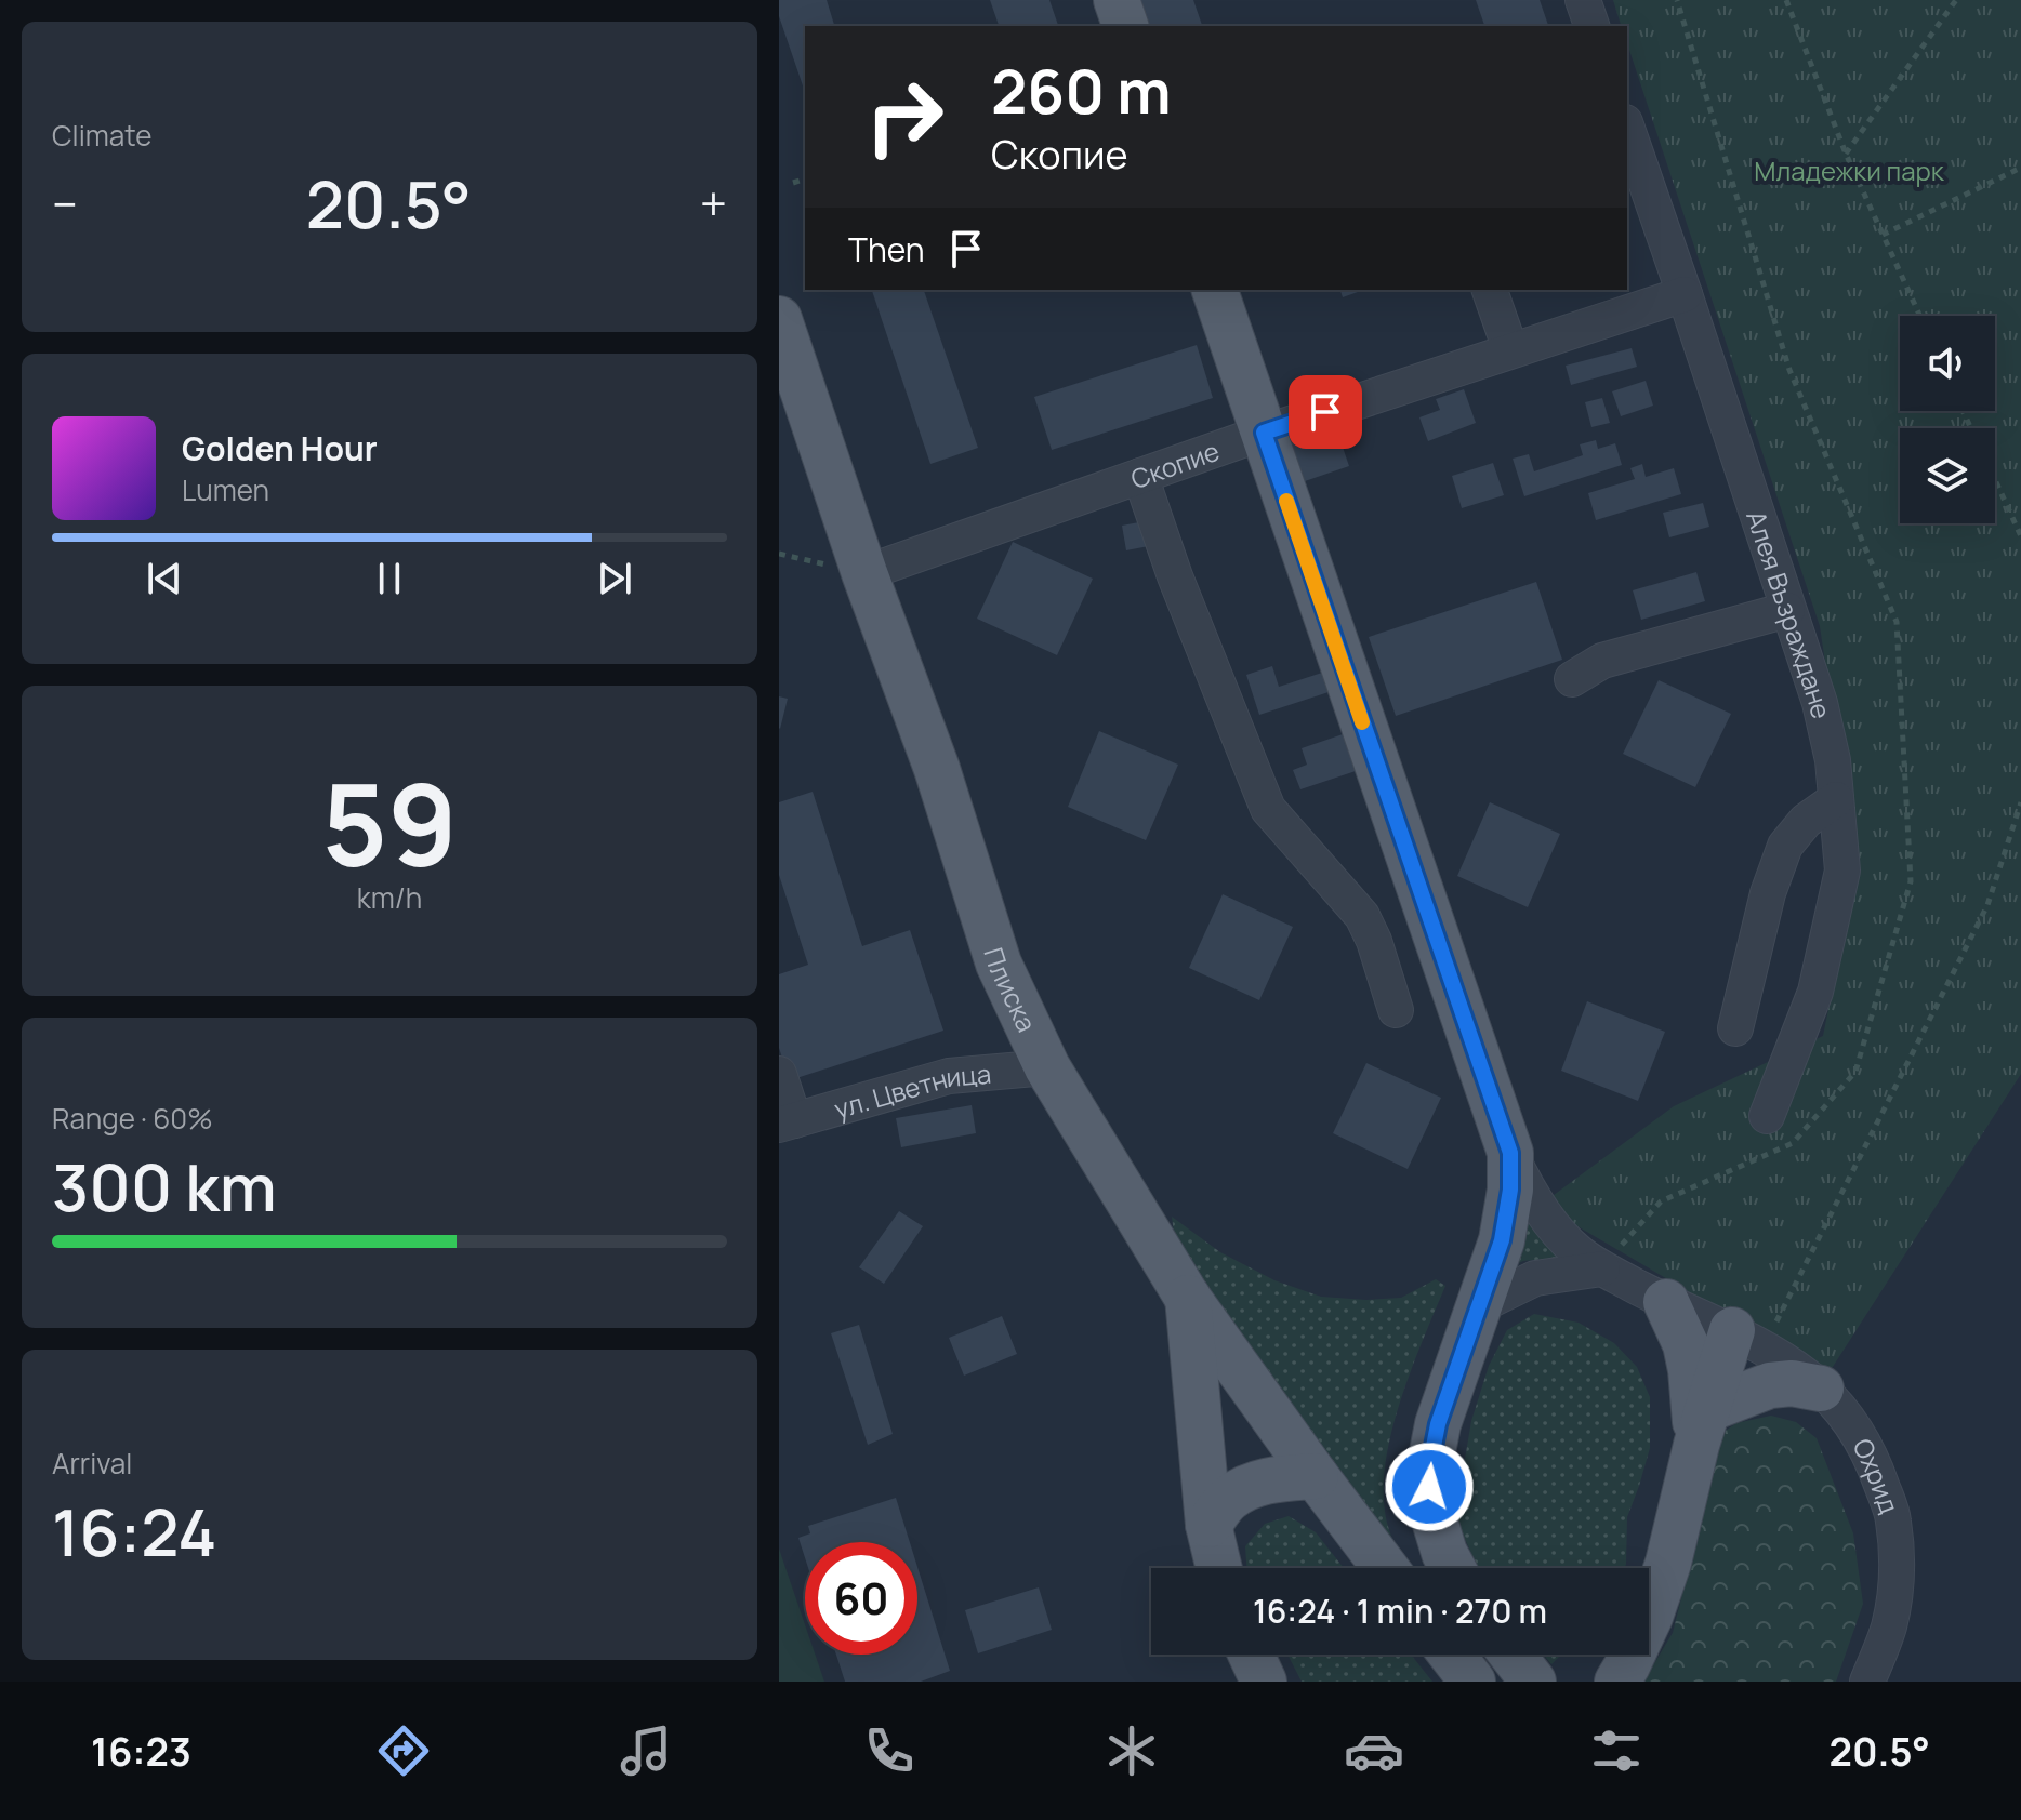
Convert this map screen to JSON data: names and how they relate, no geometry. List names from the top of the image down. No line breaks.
{"streets":{"main road":["Плиска"],"street":["Скопие","Алея Възраждане","ул. Цветница","Охрид"]},"crossings":[["Скопие","Алея Възраждане"],["Скопие","Плиска"],["Плиска","ул. Цветница"]],"parks":["Младежки парк"],"page":{"tile":["Climate",["59","km/h"],["Range · 60%","300 km"],["Arrival","16:24"]],"turn":["260 m","Скопие"],"heat":["−","20.5°","+"],"then":"Then","song":["Golden Hour","Lumen"],"limit":"60","trip":"16:24 · 1 min · 270 m","tabs":["16:23","20.5°"]}}
